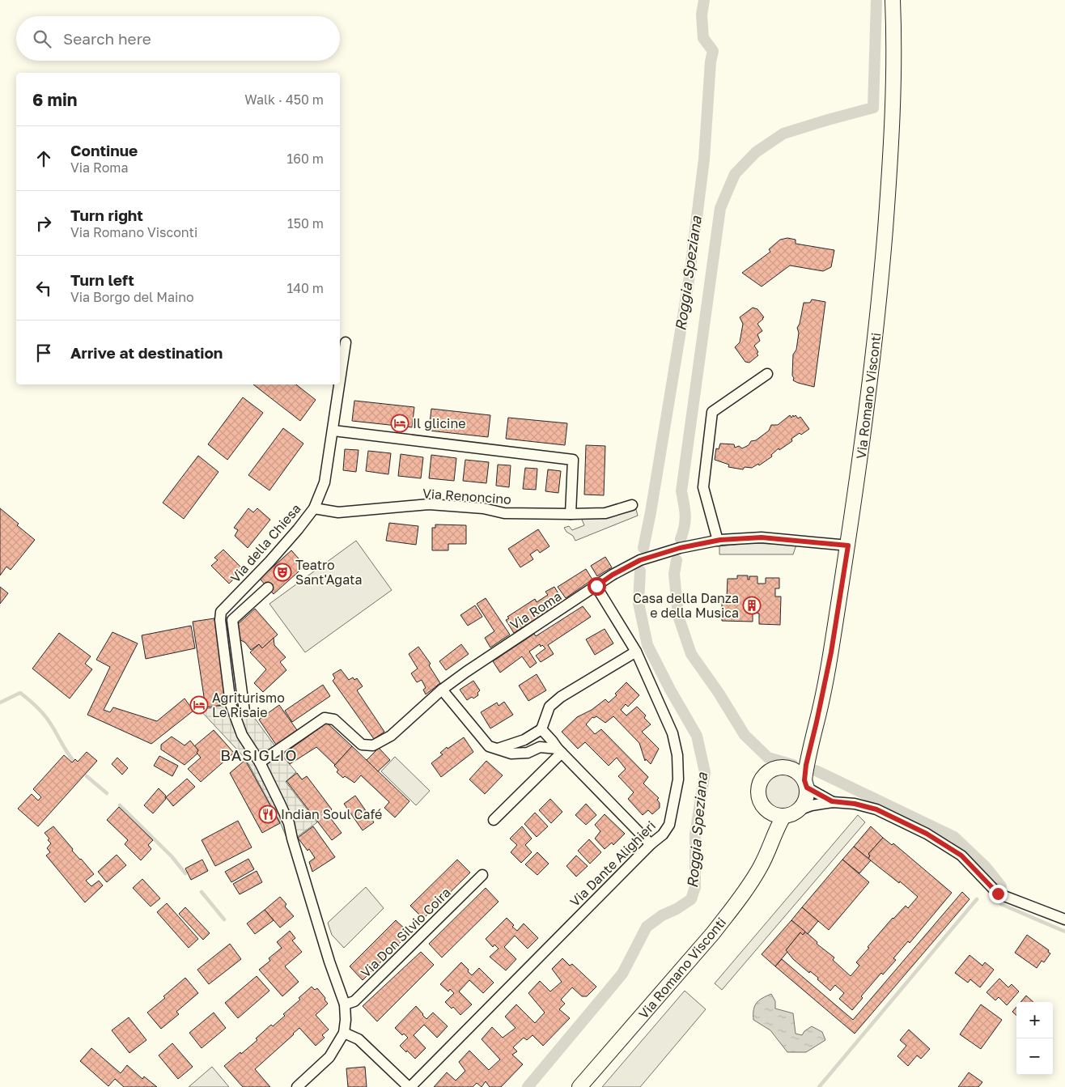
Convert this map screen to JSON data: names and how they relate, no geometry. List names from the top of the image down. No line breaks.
{"streets":{"street":["Via Romano Visconti","Via Renoncino","Via della Chiesa","Via Roma","Via Dante Alighieri","Via Don Silvio Coira"]},"crossings":[["Via Romano Visconti","Via Roma"],["Via Renoncino","Via della Chiesa"],["Via Roma","Via Dante Alighieri"]],"districts":["BASIGLIO"],"water":["Roggia Speziana"],"places":{"hotel":["Il glicine","Agriturismo Le Risaie"],"theatre":["Teatro Sant'Agata"],"building":["Casa della Danza e della Musica"],"restaurant":["Indian Soul Café"]},"page":{"search":"Search here","heading":["6 min","Walk · 450 m"],"list":[["Continue","Via Roma","160 m"],["Turn right","Via Romano Visconti","150 m"],["Turn left","Via Borgo del Maino","140 m"],"Arrive at destination"],"map_buttons":["+","−"]}}
